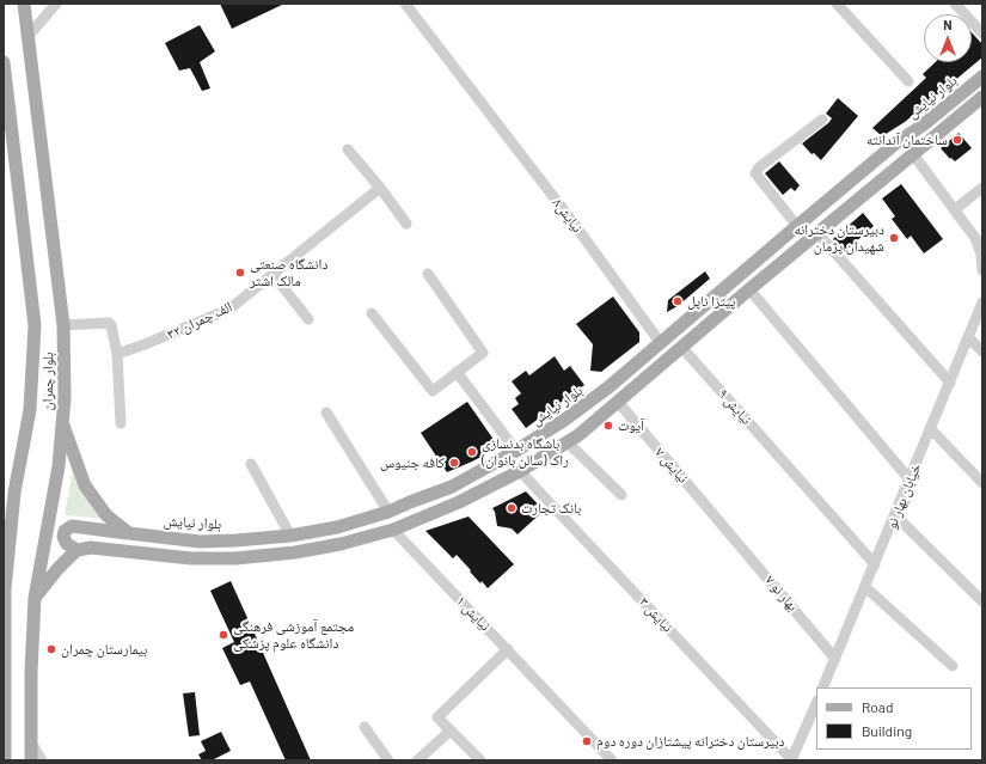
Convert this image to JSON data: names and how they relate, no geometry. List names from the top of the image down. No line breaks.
{"streets":{"main road":["بلوار نیایش","بلوار چمران"],"street":["نیایش۸","۳۲ الف چمران","نیایش ۹","نیایش ۷","خیابان بهار نو","۷ بهار نو","نیایش ۱","نیایش ۳"]},"crossings":[["بلوار نیایش","نیایش۸"],["نیایش ۹","خیابان بهار نو"],["نیایش ۷","۷ بهار نو"],["خیابان بهار نو","۷ بهار نو"]],"places":["ساختمان آندانته","دبیرستان دخترانه شهیدان پژمان","دانشگاه صنعتی مالک اشتر","پیتزا ناپل","آیوت","باشگاه بدنسازی راک (سالن بانوان)","کافه جنیوس","بانک تجارت","مجتمع آموزشی فرهنگی دانشگاه علوم پزشکی","بیمارستان چمران","دبیرستان دخترانه پیشتازان دوره دوم"],"legend":["Road","Building"],"north":"top"}
